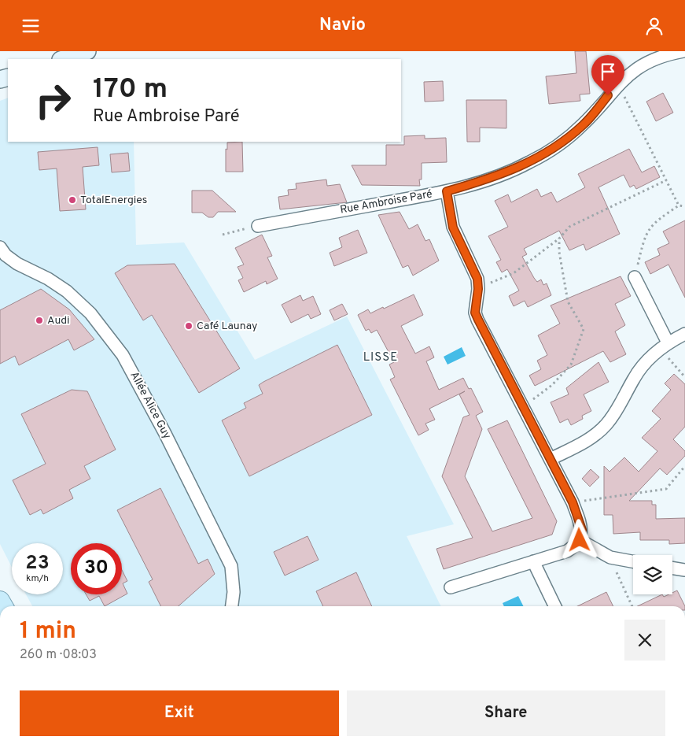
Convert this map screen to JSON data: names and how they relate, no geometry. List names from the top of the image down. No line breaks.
{"streets":{"street":["Rue Ambroise Paré","Allée Alice Guy"]},"districts":["LISSE"],"places":["TotalEnergies","Audi","Café Launay"],"page":{"header":"Navio","turn":["170 m","Rue Ambroise Paré"],"speed":"23 km/h","limit":"30","heading":["1 min","260 m · 08:03"],"buttons":["Exit","Share"]}}
